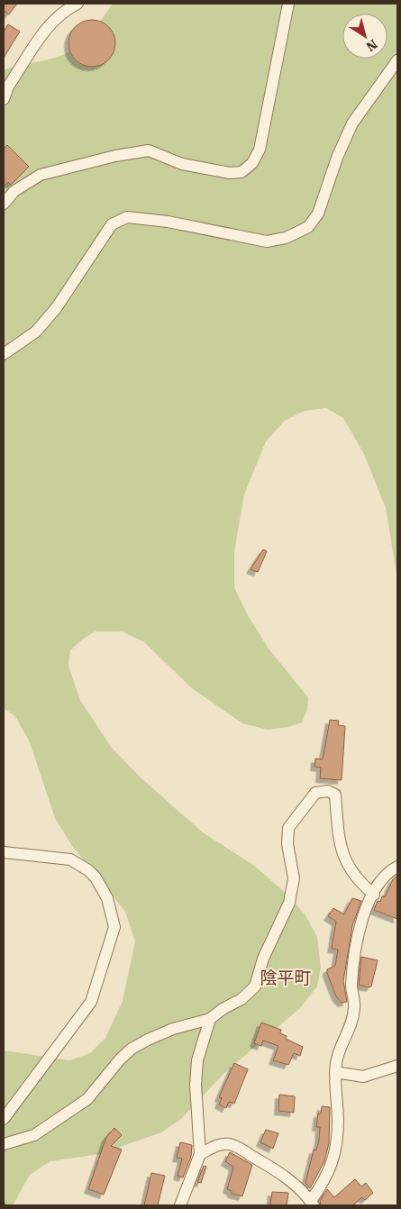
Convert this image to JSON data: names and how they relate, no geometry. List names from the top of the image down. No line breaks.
{"districts":["陰平町"],"north":"bottom right"}
